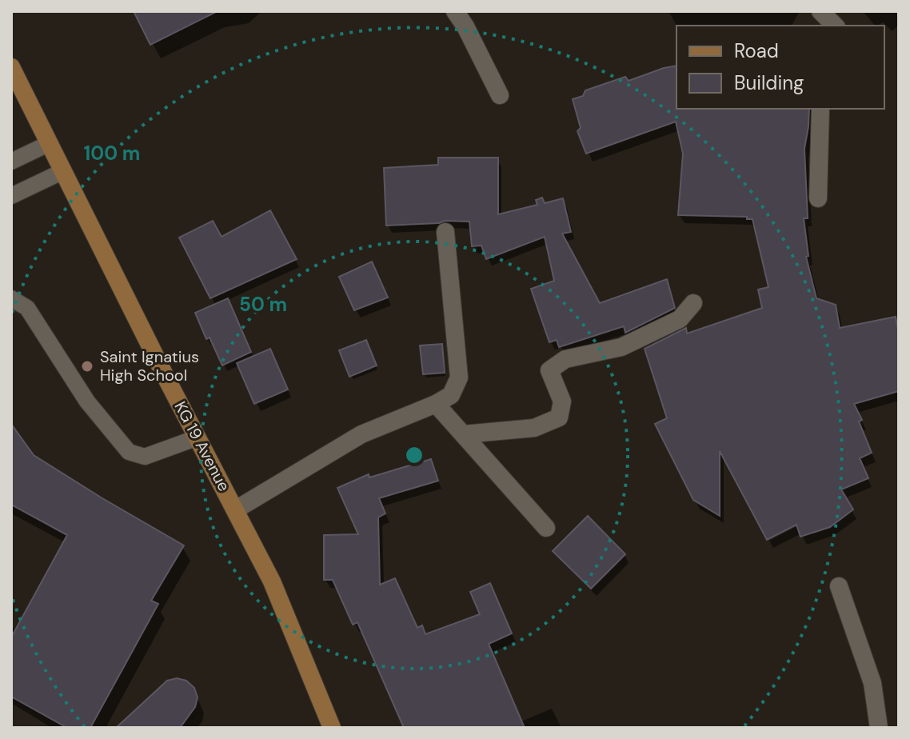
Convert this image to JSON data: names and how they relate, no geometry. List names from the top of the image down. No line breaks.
{"streets":{"main road":["KG 19 Avenue"]},"places":["Saint Ignatius High School"],"legend":["Road","Building"],"rings":["100 m","50 m"]}
